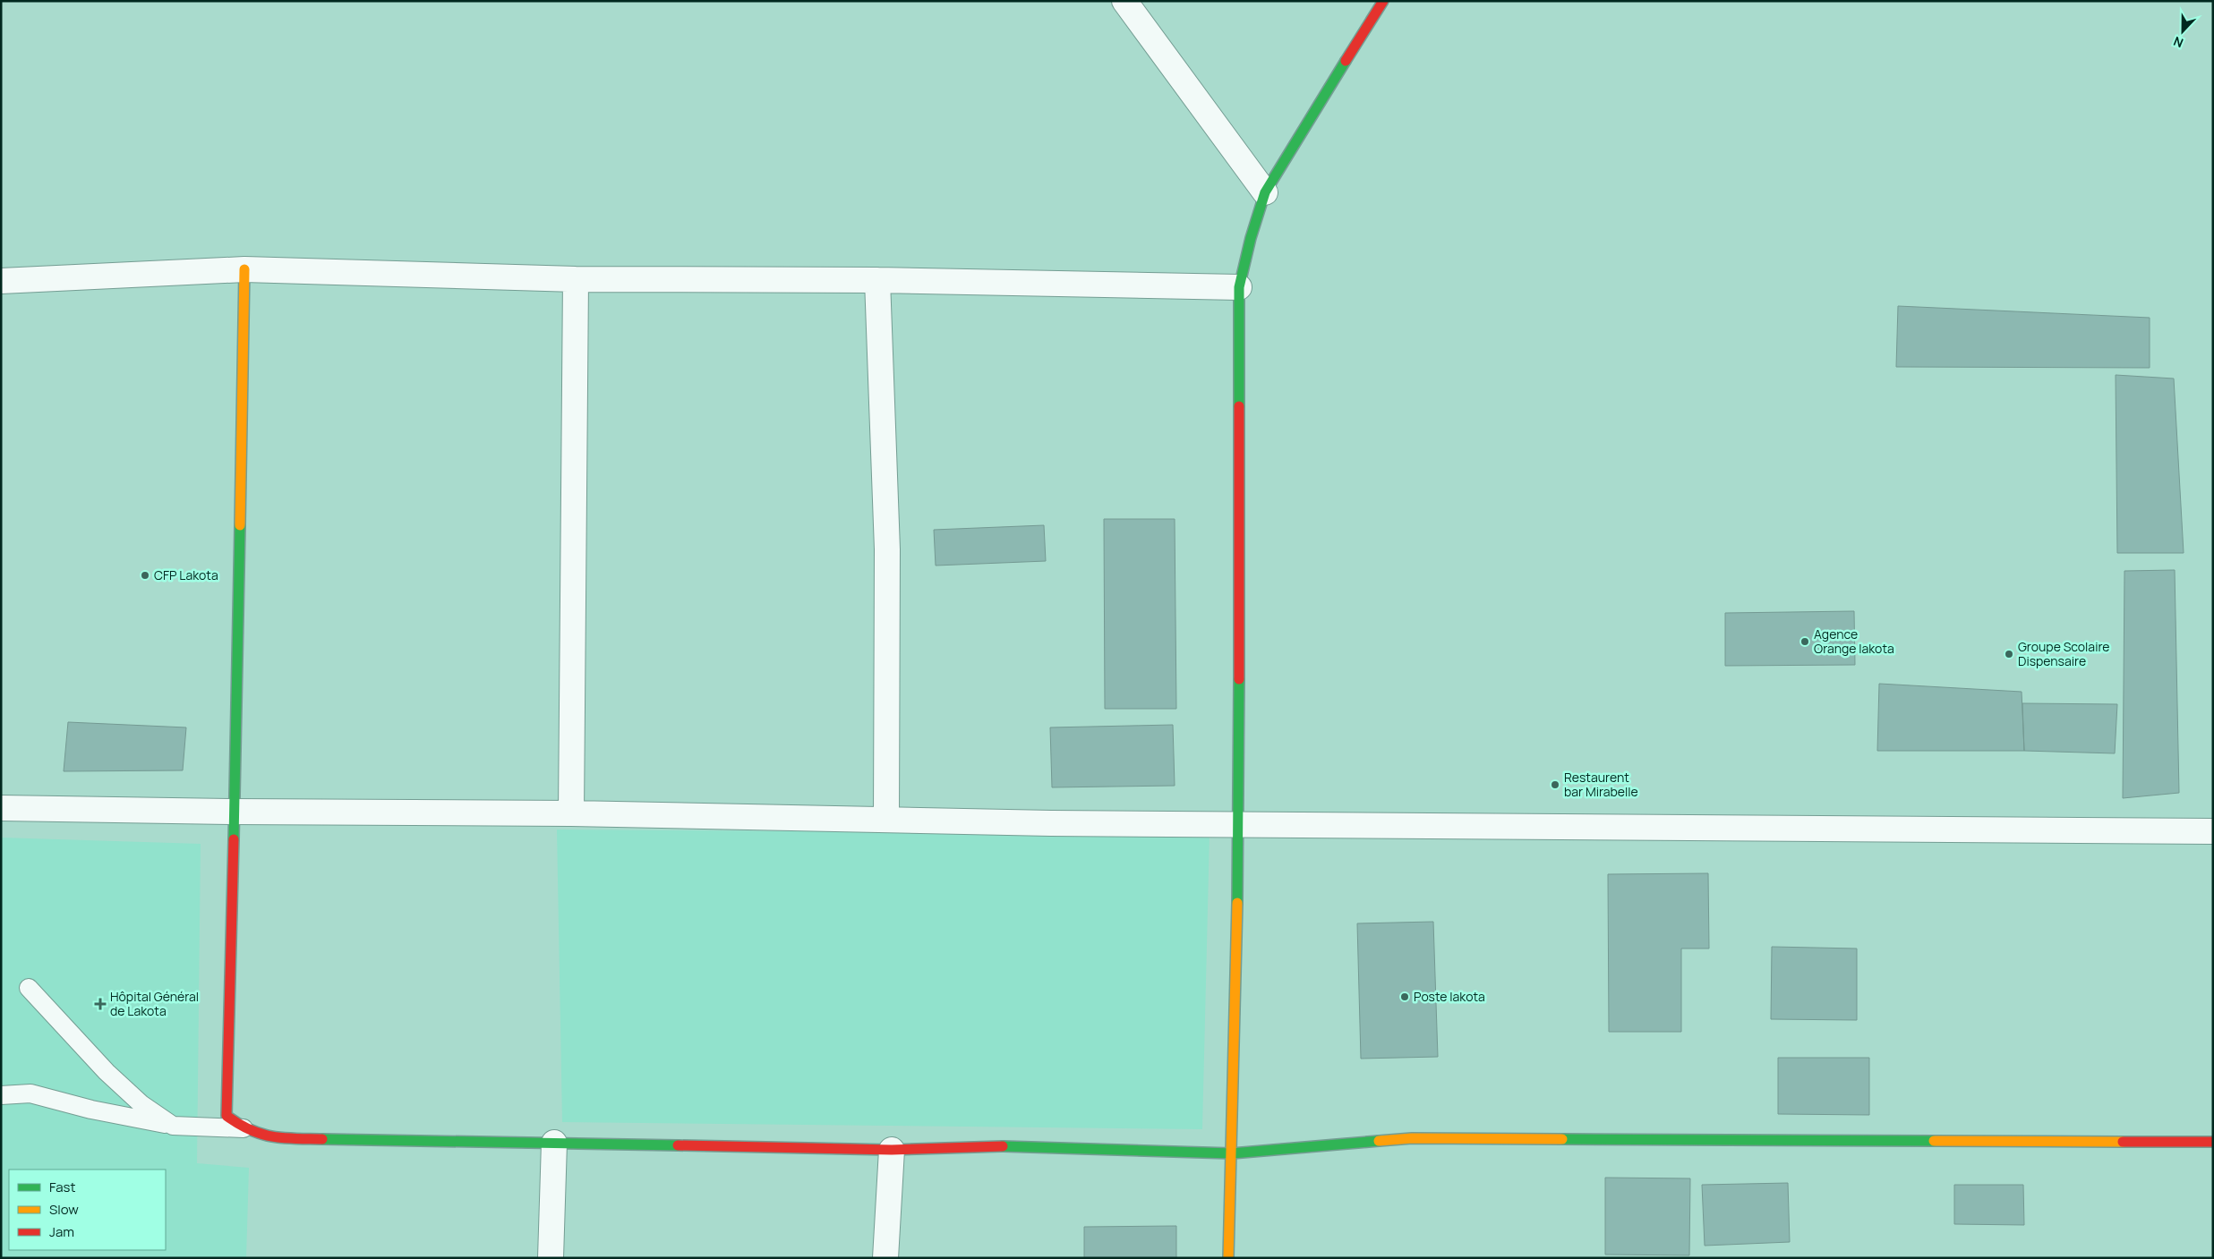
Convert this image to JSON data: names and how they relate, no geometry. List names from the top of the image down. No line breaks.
{"places":{"other":["CFP Lakota","Agence Orange lakota","Groupe Scolaire Dispensaire","Restaurent bar Mirabelle","Poste lakota"],"health":["Hôpital Général de Lakota"]},"legend":["Fast","Slow","Jam"],"north":"bottom"}
